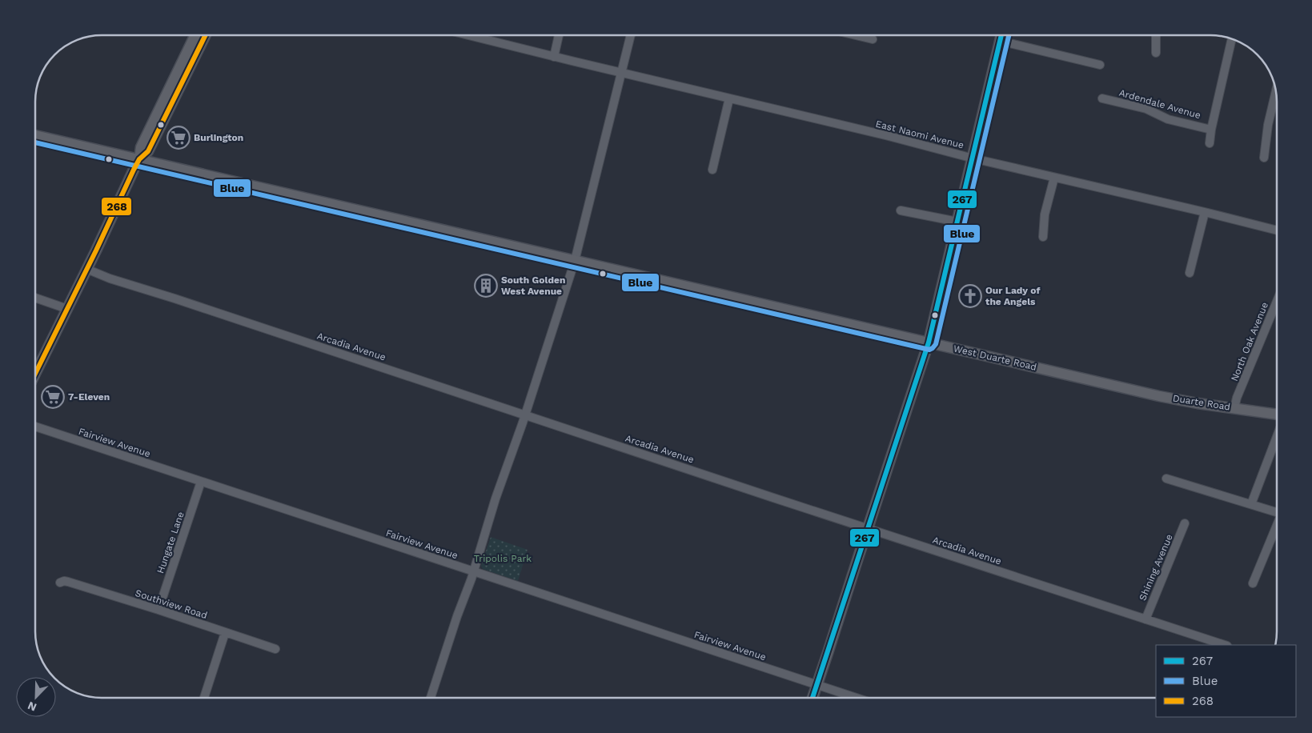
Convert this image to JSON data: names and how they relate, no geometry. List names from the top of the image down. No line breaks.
{"streets":{"main road":["West Duarte Road","Duarte Road"],"street":["Ardendale Avenue","East Naomi Avenue","North Oak Avenue","Arcadia Avenue","Fairview Avenue","Hungate Lane","Shining Avenue","Southview Road"]},"crossings":[["North Oak Avenue","Duarte Road"],["Arcadia Avenue","Shining Avenue"],["West Duarte Road","Duarte Road"],["Fairview Avenue","Hungate Lane"],["Hungate Lane","Southview Road"]],"parks":["Tripolis Park"],"places":{"supermarket":["Burlington","7-Eleven"],"building":["South Golden West Avenue"],"church":["Our Lady of the Angels"]},"lines":["transit line 267","transit line Blue","transit line 268"],"legend":["267","Blue","268"],"north":"bottom left"}
